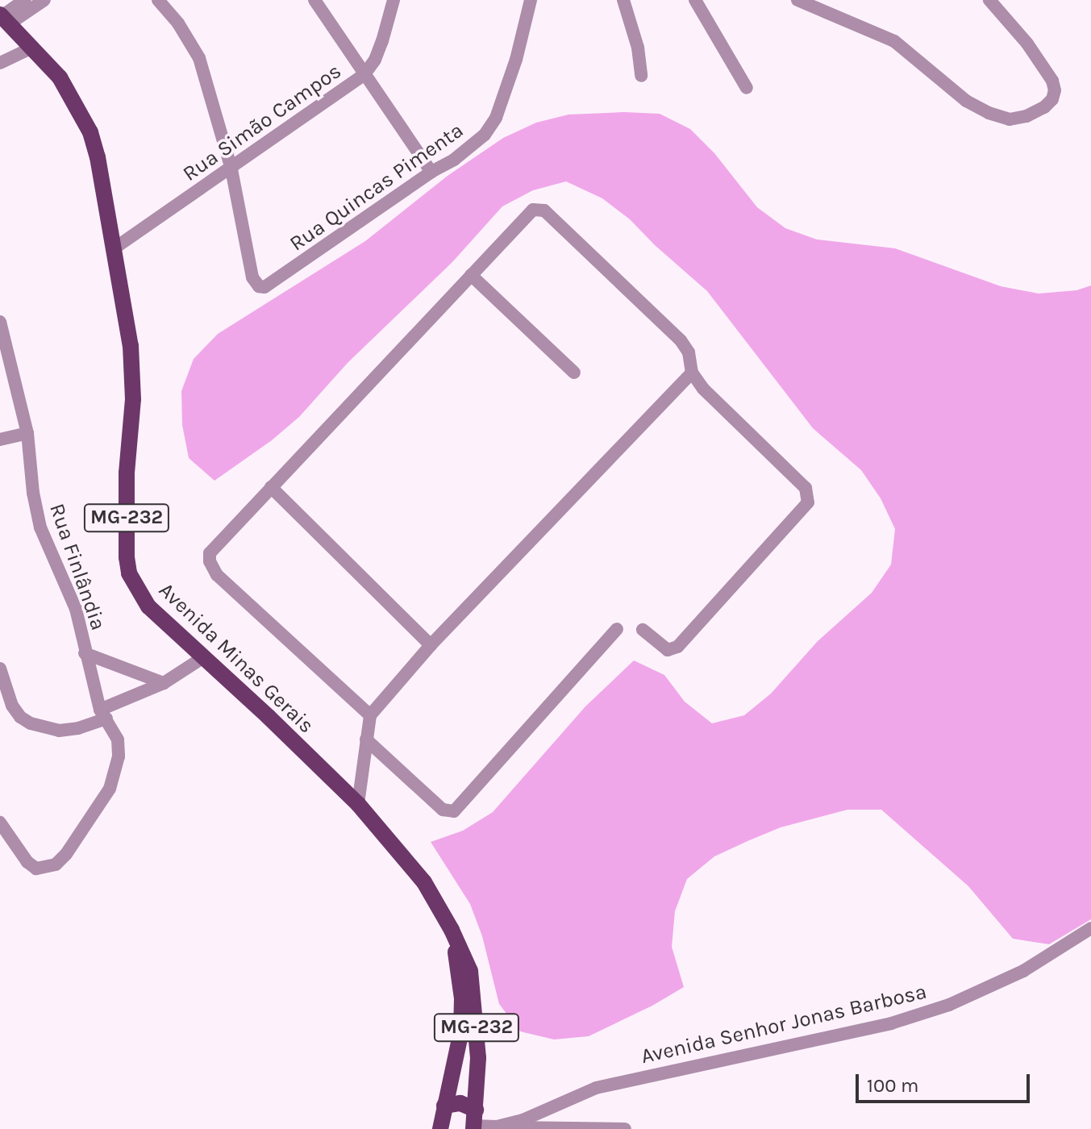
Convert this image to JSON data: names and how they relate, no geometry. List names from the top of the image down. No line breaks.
{"streets":{"main road":["MG-232","Avenida Minas Gerais"],"street":["Rua Simão Campos","Rua Quincas Pimenta","Rua Finlândia","Avenida Senhor Jonas Barbosa"]},"crossings":[["Rua Simão Campos","Rua Quincas Pimenta"],["Rua Simão Campos","Avenida Minas Gerais"],["MG-232","Avenida Minas Gerais"],["MG-232","Avenida Senhor Jonas Barbosa"]],"scale_bar":"100 m"}
